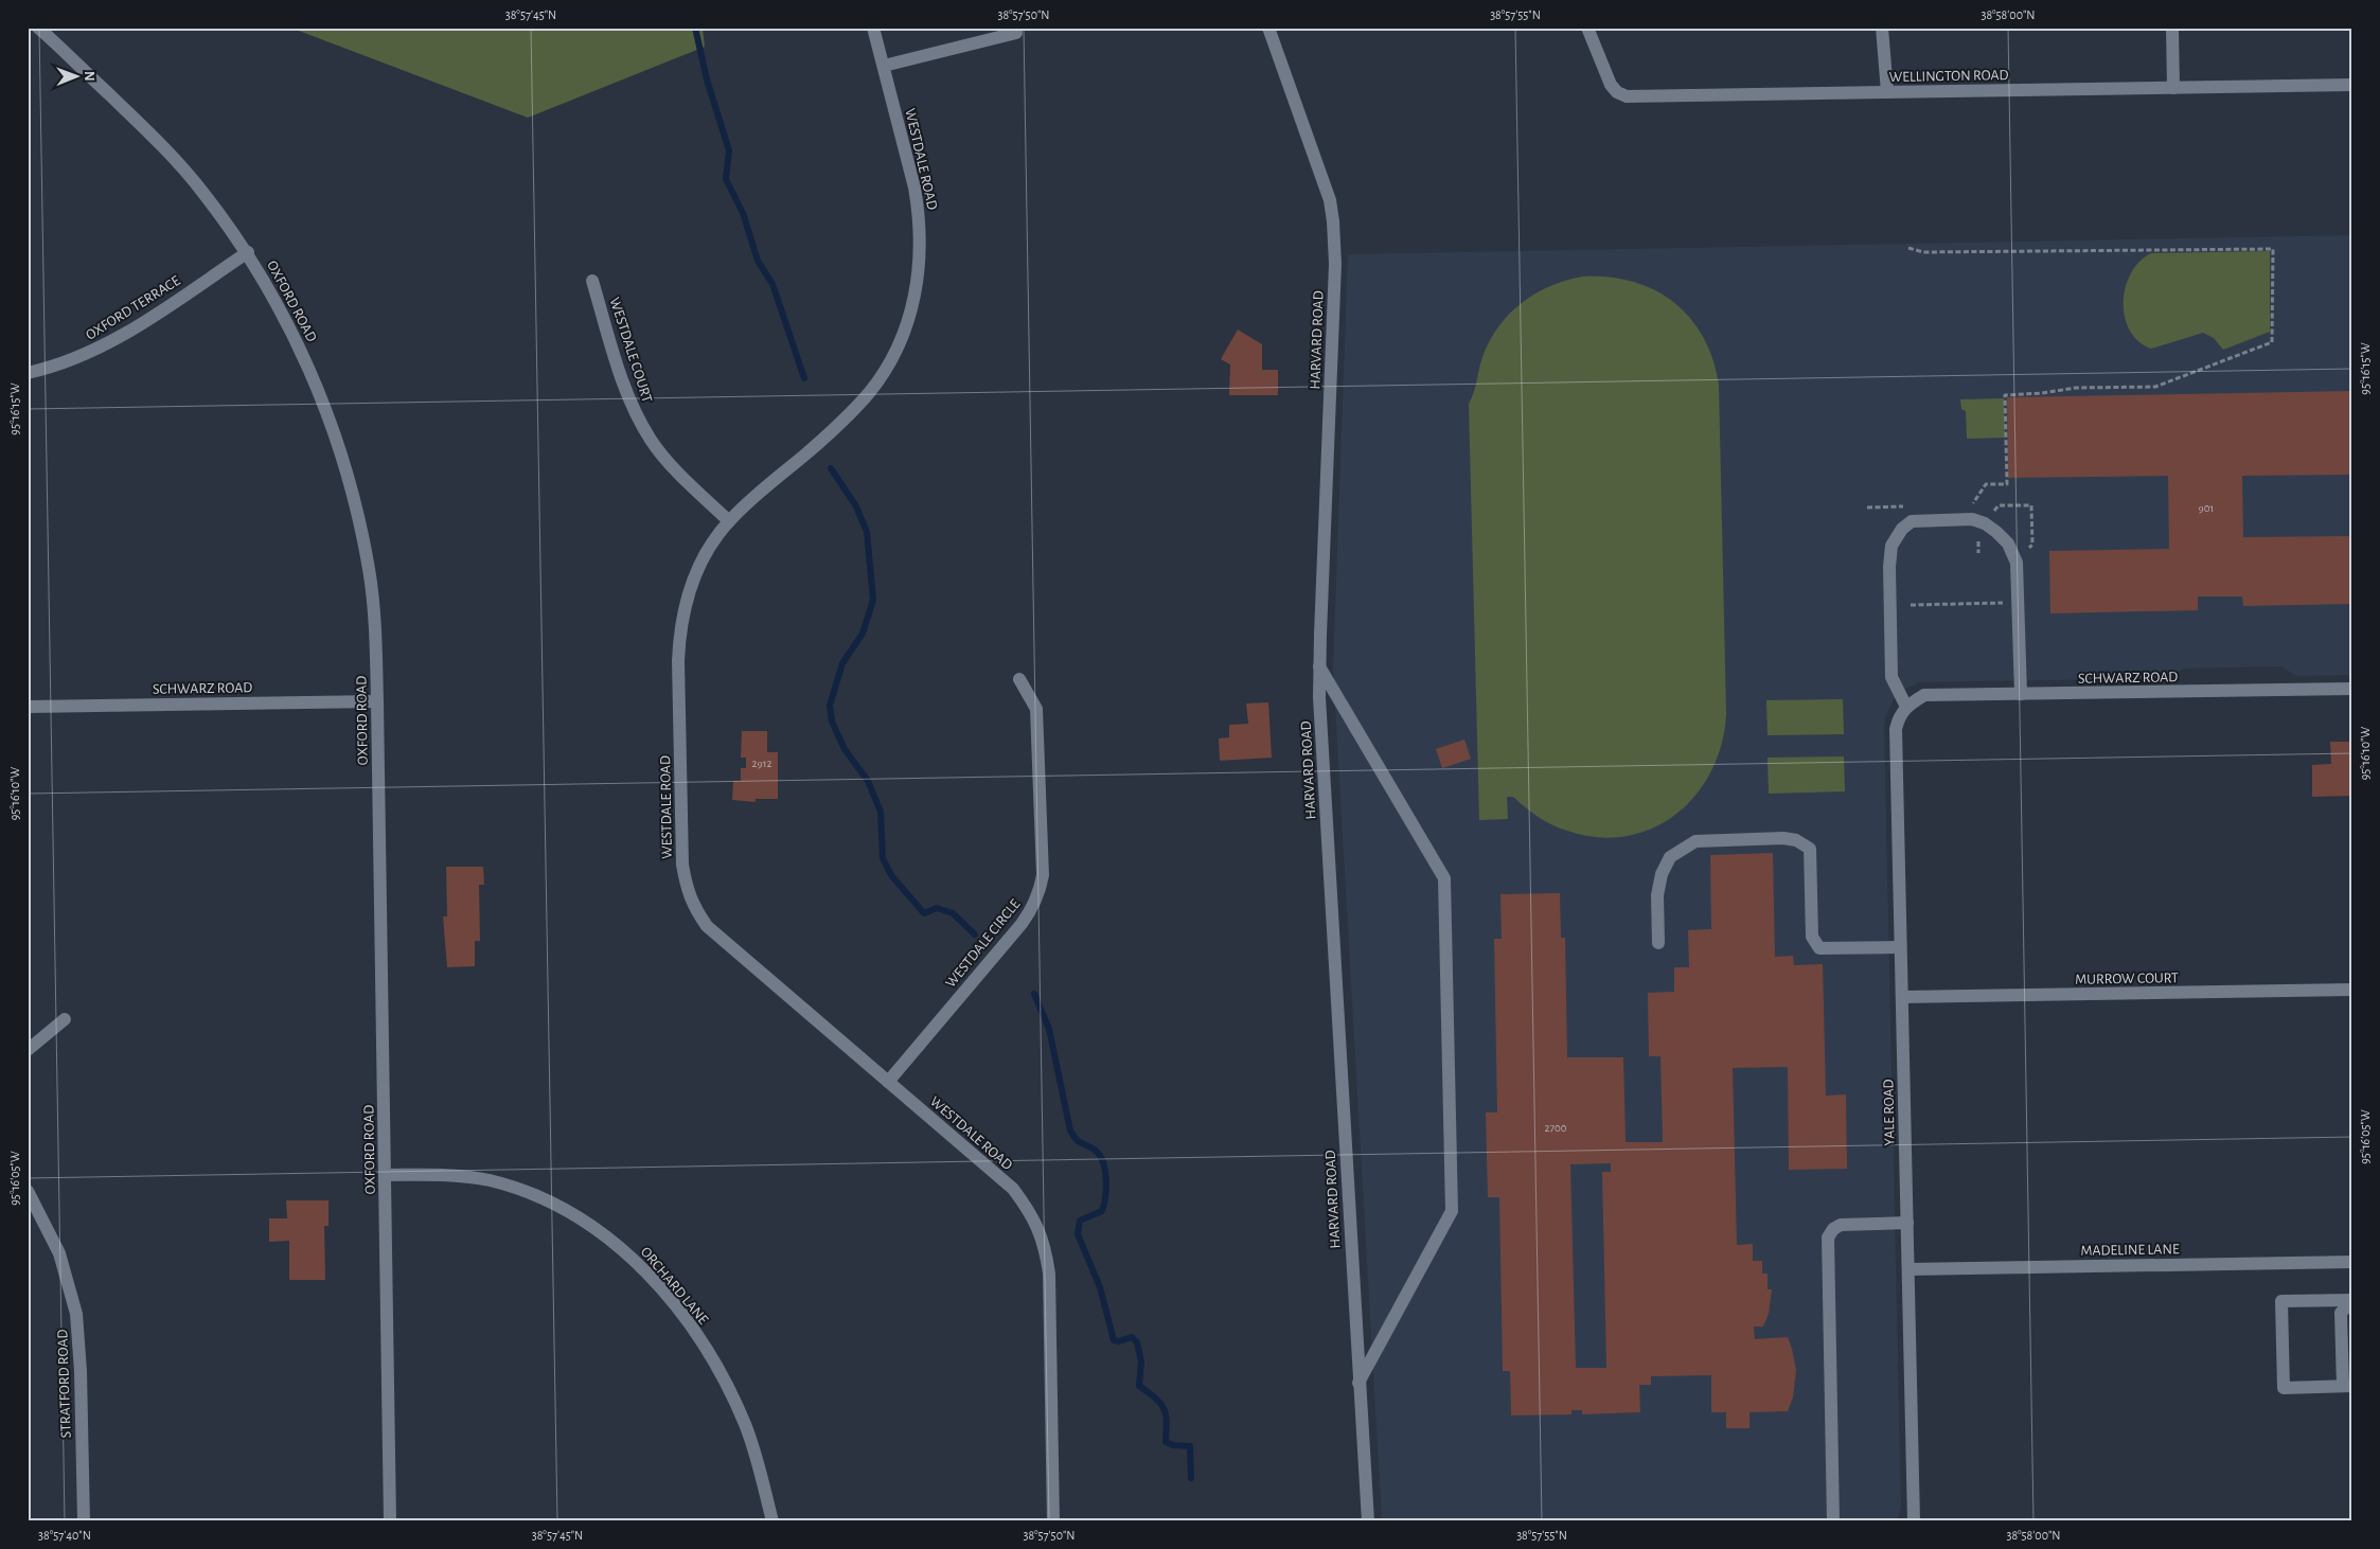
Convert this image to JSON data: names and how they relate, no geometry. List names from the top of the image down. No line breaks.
{"streets":{"street":["WELLINGTON ROAD","WESTDALE ROAD","OXFORD ROAD","OXFORD TERRACE","HARVARD ROAD","WESTDALE COURT","SCHWARZ ROAD","WESTDALE CIRCLE","MURROW COURT","YALE ROAD","MADELINE LANE","ORCHARD LANE","STRATFORD ROAD"]},"crossings":[["WESTDALE ROAD","WESTDALE COURT"],["WESTDALE ROAD","WESTDALE CIRCLE"],["OXFORD ROAD","OXFORD TERRACE"],["OXFORD ROAD","SCHWARZ ROAD"],["OXFORD ROAD","ORCHARD LANE"],["SCHWARZ ROAD","YALE ROAD"],["MURROW COURT","YALE ROAD"],["YALE ROAD","MADELINE LANE"]],"house_numbers":["901","2912","2700"],"north":"right","coordinates":["38°57'45\"N","38°57'50\"N","38°57'55\"N","38°58'00\"N","95°16'15\"W","95°16'10\"W","95°16'05\"W","38°57'40\"N"]}
